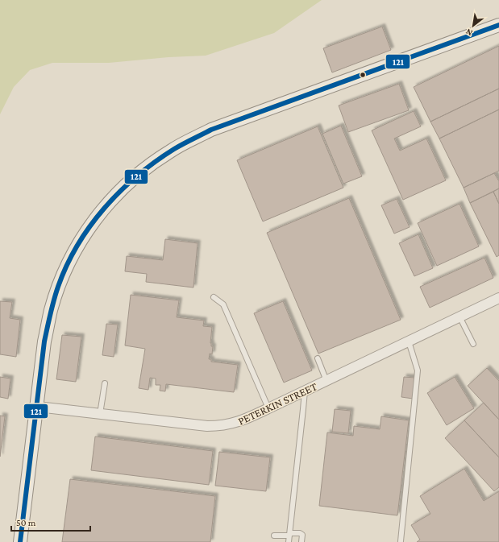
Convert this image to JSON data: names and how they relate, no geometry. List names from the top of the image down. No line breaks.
{"streets":{"street":["PETERKIN STREET"]},"lines":["transit line 121"],"scale_bar":"50 m","north":"bottom left"}
